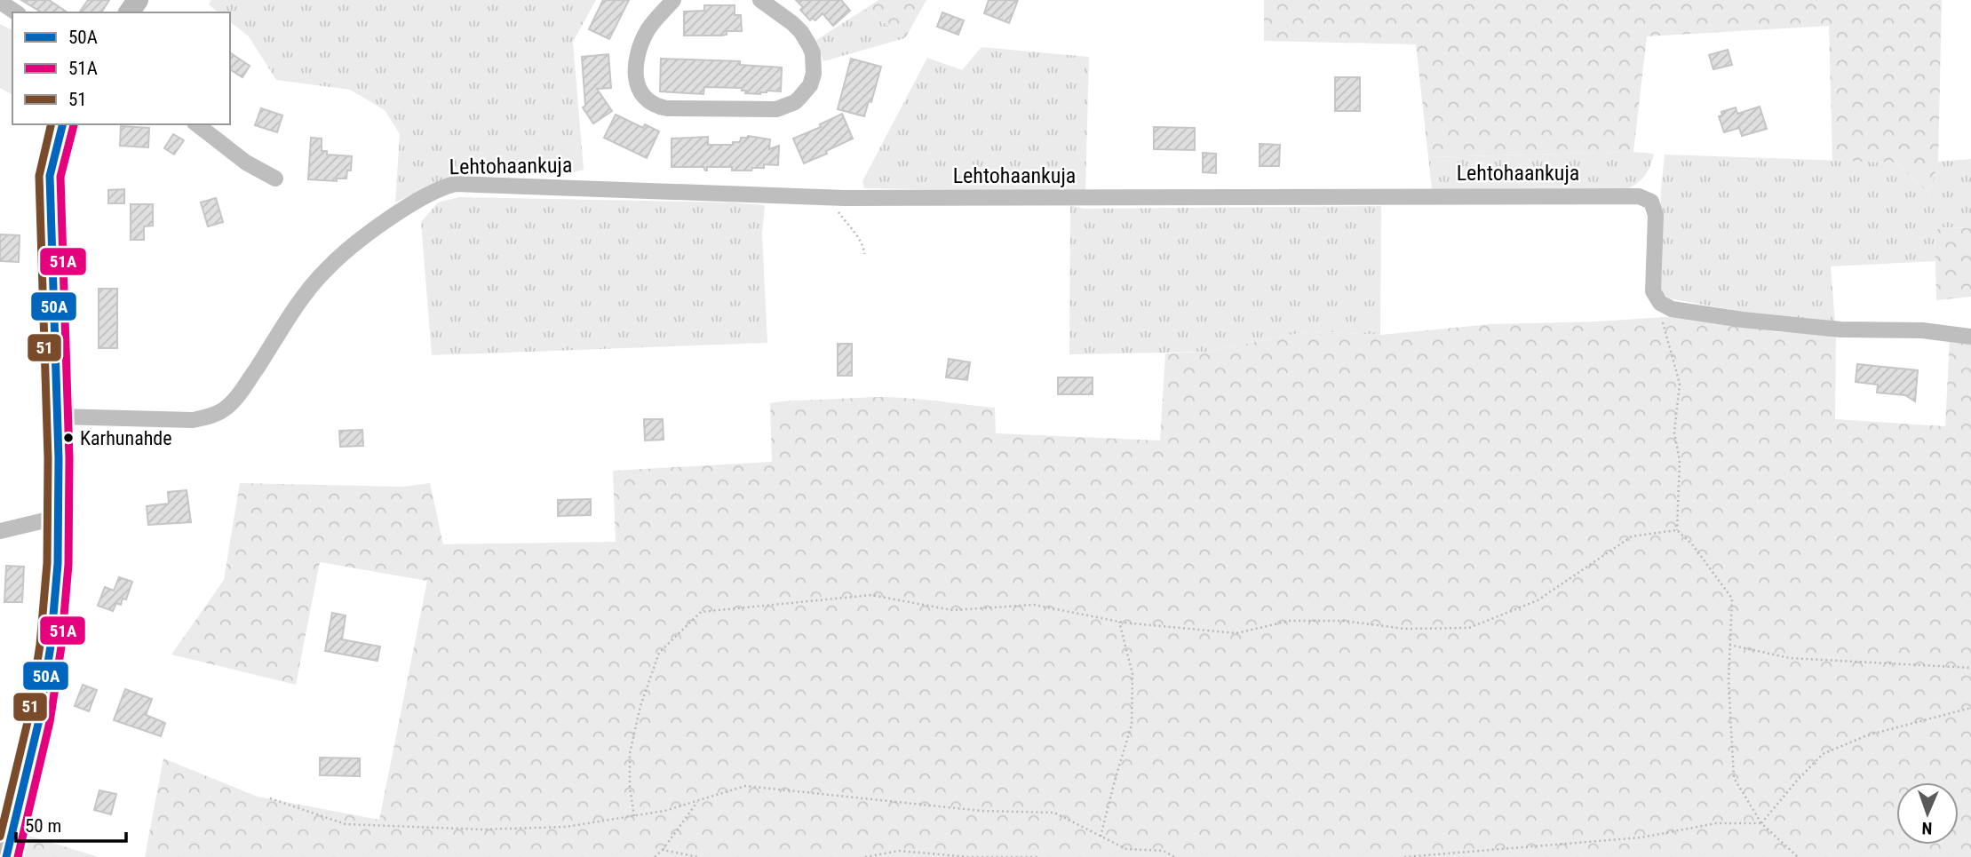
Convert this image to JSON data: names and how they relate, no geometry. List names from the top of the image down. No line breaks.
{"streets":{"street":["Lehtohaankuja"]},"places":["Karhunahde"],"lines":["transit line 50A","transit line 51","transit line 51A"],"legend":["50A","51A","51"],"scale_bar":"50 m","north":"bottom"}
